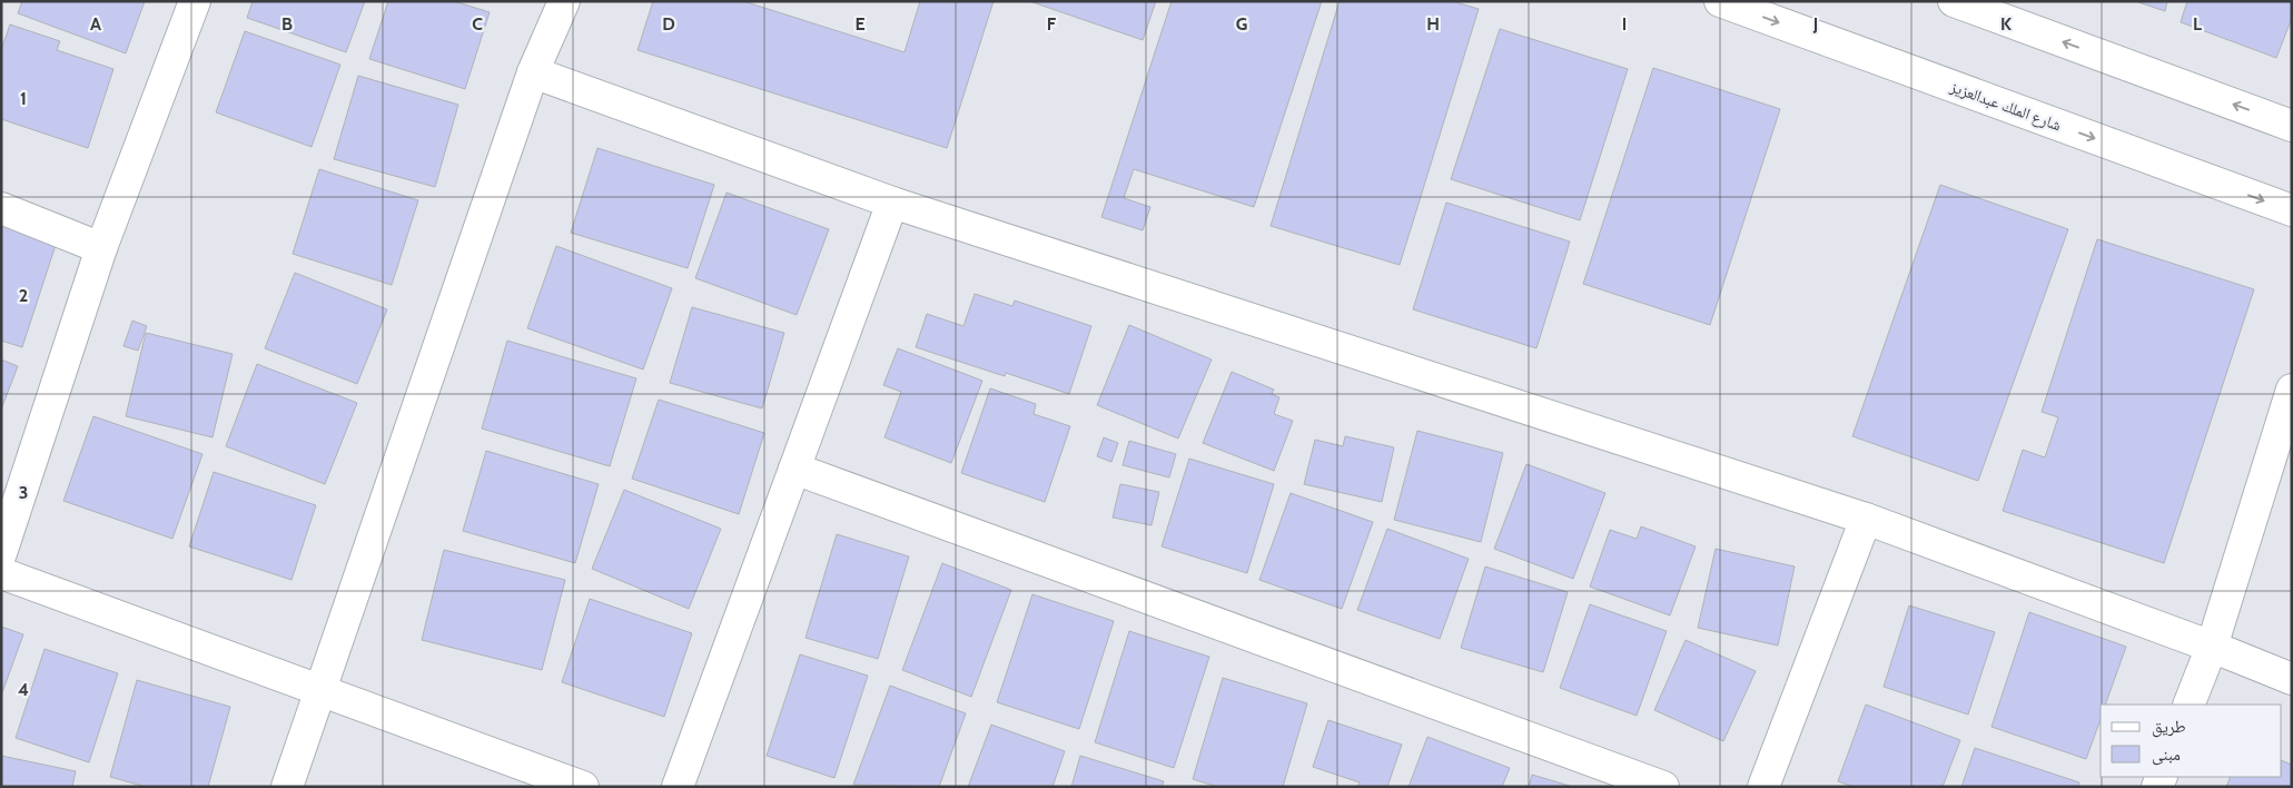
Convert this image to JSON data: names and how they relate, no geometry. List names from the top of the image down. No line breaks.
{"streets":{"street":["شارع الملك عبدالعزيز"]},"legend":["طريق","مبنى"],"grid":{"columns":["A","B","C","D","E","F","G","H","I","J","K","L"],"rows":["1","2","3","4"]}}
